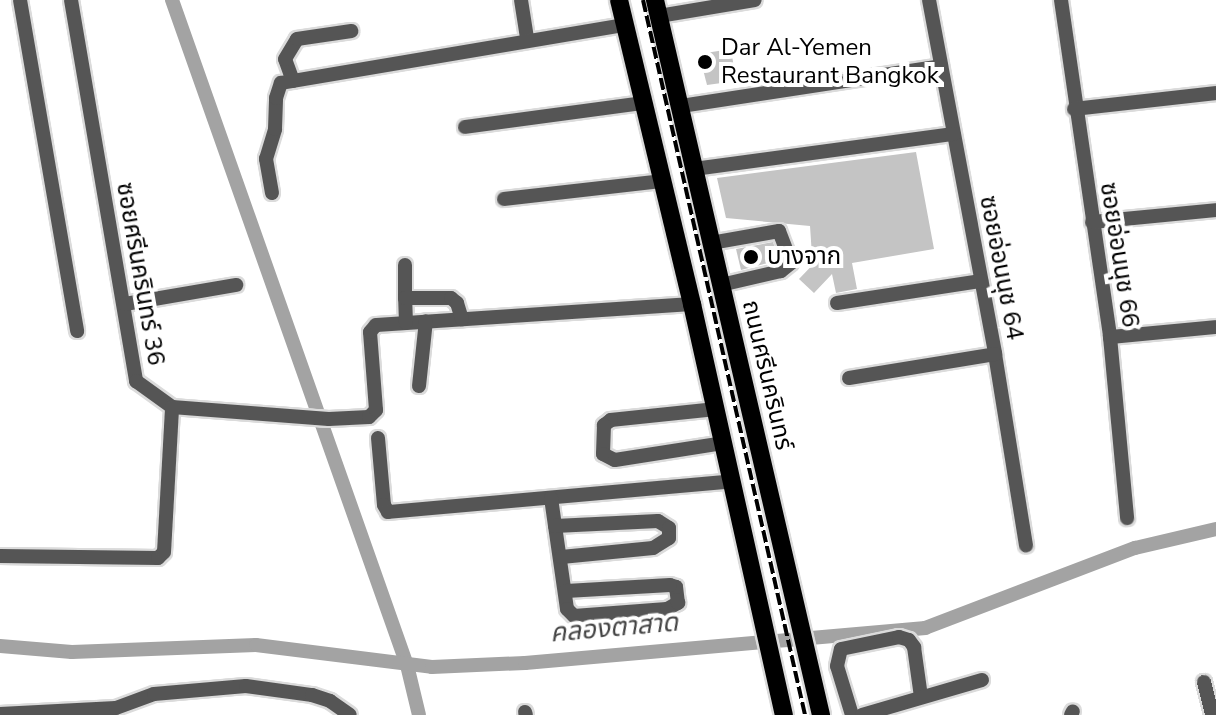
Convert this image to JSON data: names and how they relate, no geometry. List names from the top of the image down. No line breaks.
{"streets":{"main road":["ถนนศรีนครินทร์"],"street":["ซอยอ่อนนุช 66","ซอยอ่อนนุช 64","ซอยศรีนครินทร์ 36"]},"water":["คลองตาสาด"],"places":["Dar Al-Yemen Restaurant Bangkok","บางจาก"]}
